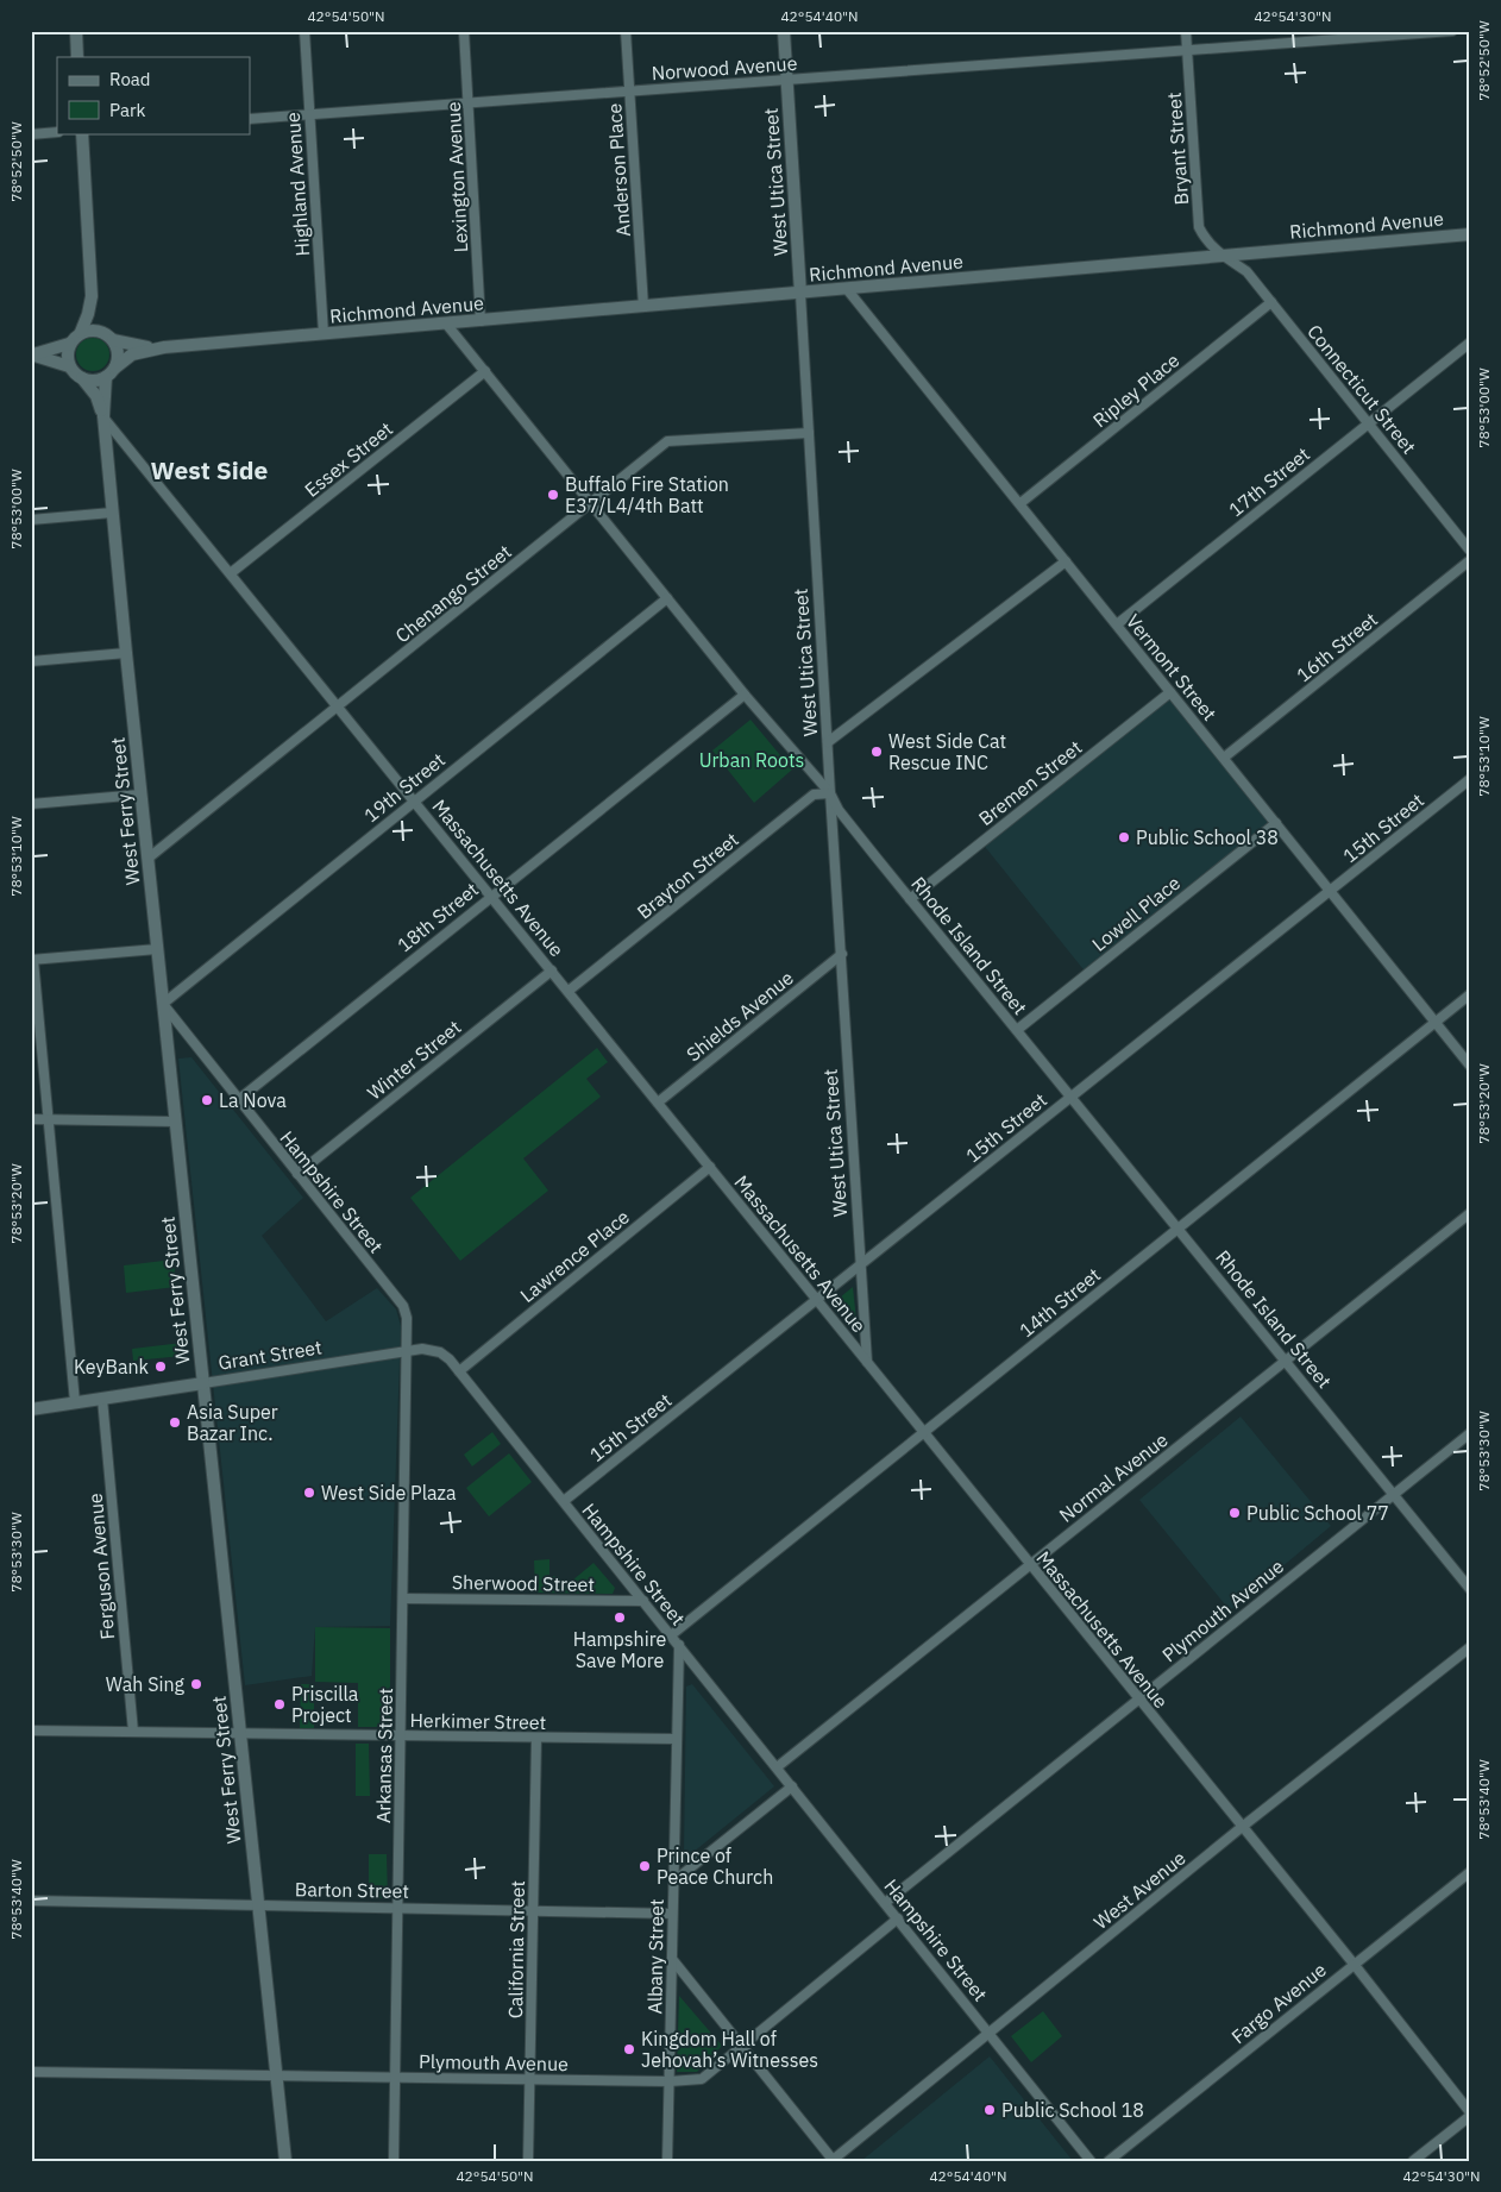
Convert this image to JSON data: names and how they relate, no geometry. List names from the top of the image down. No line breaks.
{"streets":{"street":["Norwood Avenue","Bryant Street","Anderson Place","Lexington Avenue","West Utica Street","Highland Avenue","Richmond Avenue","Connecticut Street","Ripley Place","Essex Street","17th Street","Chenango Street","16th Street","Vermont Street","Bremen Street","19th Street","West Ferry Street","15th Street","Brayton Street","Massachusetts Avenue","Lowell Place","18th Street","Rhode Island Street","Shields Avenue","Winter Street","Hampshire Street","Lawrence Place","14th Street","Grant Street","Normal Avenue","Ferguson Avenue","Sherwood Street","Plymouth Avenue","Herkimer Street","Arkansas Street","Barton Street","West Avenue","California Street","Albany Street","Fargo Avenue"]},"crossings":[["Norwood Avenue","Bryant Street"],["Norwood Avenue","Anderson Place"],["Norwood Avenue","Lexington Avenue"],["Norwood Avenue","West Utica Street"],["Norwood Avenue","Highland Avenue"],["Bryant Street","Richmond Avenue"],["Bryant Street","Connecticut Street"],["Anderson Place","Richmond Avenue"],["Lexington Avenue","Richmond Avenue"],["West Utica Street","Richmond Avenue"],["West Utica Street","Chenango Street"],["West Utica Street","15th Street"],["West Utica Street","Brayton Street"],["West Utica Street","Massachusetts Avenue"],["West Utica Street","Rhode Island Street"],["West Utica Street","Shields Avenue"],["Highland Avenue","Richmond Avenue"],["Richmond Avenue","Connecticut Street"],["Richmond Avenue","Vermont Street"],["Richmond Avenue","West Ferry Street"],["Richmond Avenue","Rhode Island Street"],["Connecticut Street","Ripley Place"],["Connecticut Street","17th Street"],["Ripley Place","Vermont Street"],["Essex Street","Massachusetts Avenue"],["Essex Street","Rhode Island Street"],["17th Street","Vermont Street"],["Chenango Street","West Ferry Street"],["Chenango Street","Massachusetts Avenue"],["Chenango Street","Rhode Island Street"],["16th Street","Vermont Street"],["Vermont Street","Bremen Street"],["Vermont Street","15th Street"],["Vermont Street","Lowell Place"],["Vermont Street","14th Street"],["Bremen Street","Rhode Island Street"],["19th Street","West Ferry Street"],["19th Street","Massachusetts Avenue"],["19th Street","Rhode Island Street"],["19th Street","Hampshire Street"],["West Ferry Street","Massachusetts Avenue"],["West Ferry Street","Hampshire Street"],["West Ferry Street","Grant Street"],["West Ferry Street","Plymouth Avenue"],["West Ferry Street","Herkimer Street"],["West Ferry Street","Barton Street"],["15th Street","Massachusetts Avenue"],["15th Street","Rhode Island Street"],["15th Street","Hampshire Street"],["Brayton Street","Massachusetts Avenue"],["Brayton Street","Rhode Island Street"],["Massachusetts Avenue","18th Street"],["Massachusetts Avenue","Shields Avenue"],["Massachusetts Avenue","Winter Street"],["Massachusetts Avenue","Lawrence Place"],["Massachusetts Avenue","14th Street"],["Massachusetts Avenue","Normal Avenue"],["Massachusetts Avenue","Plymouth Avenue"],["Massachusetts Avenue","West Avenue"],["Massachusetts Avenue","Fargo Avenue"],["Lowell Place","Rhode Island Street"],["18th Street","Rhode Island Street"],["18th Street","Hampshire Street"],["Rhode Island Street","14th Street"],["Rhode Island Street","Normal Avenue"],["Rhode Island Street","Plymouth Avenue"],["Winter Street","Hampshire Street"],["Hampshire Street","Lawrence Place"],["Hampshire Street","14th Street"],["Hampshire Street","Grant Street"],["Hampshire Street","Normal Avenue"],["Hampshire Street","Sherwood Street"],["Hampshire Street","Plymouth Avenue"],["Hampshire Street","Arkansas Street"],["Hampshire Street","West Avenue"],["Hampshire Street","Albany Street"],["Grant Street","Ferguson Avenue"],["Grant Street","Arkansas Street"],["Ferguson Avenue","Herkimer Street"],["Sherwood Street","Arkansas Street"],["Plymouth Avenue","Arkansas Street"],["Plymouth Avenue","California Street"],["Plymouth Avenue","Albany Street"],["Herkimer Street","Arkansas Street"],["Herkimer Street","California Street"],["Herkimer Street","Albany Street"],["Arkansas Street","Barton Street"],["Barton Street","California Street"],["Barton Street","Albany Street"]],"districts":["West Side"],"parks":["Urban Roots"],"places":["Buffalo Fire Station E37/L4/4th Batt","West Side Cat Rescue INC","Public School 38","La Nova","KeyBank","Asia Super Bazar Inc.","West Side Plaza","Public School 77","Hampshire Save More","Wah Sing","Priscilla Project","Prince of Peace Church","Kingdom Hall of Jehovah’s Witnesses","Public School 18"],"legend":["Road","Park"],"coordinates":["42°54'50\"N","42°54'40\"N","42°54'30\"N","78°52'50\"W","78°53'00\"W","78°53'10\"W","78°53'20\"W","78°53'30\"W","78°53'40\"W"]}
